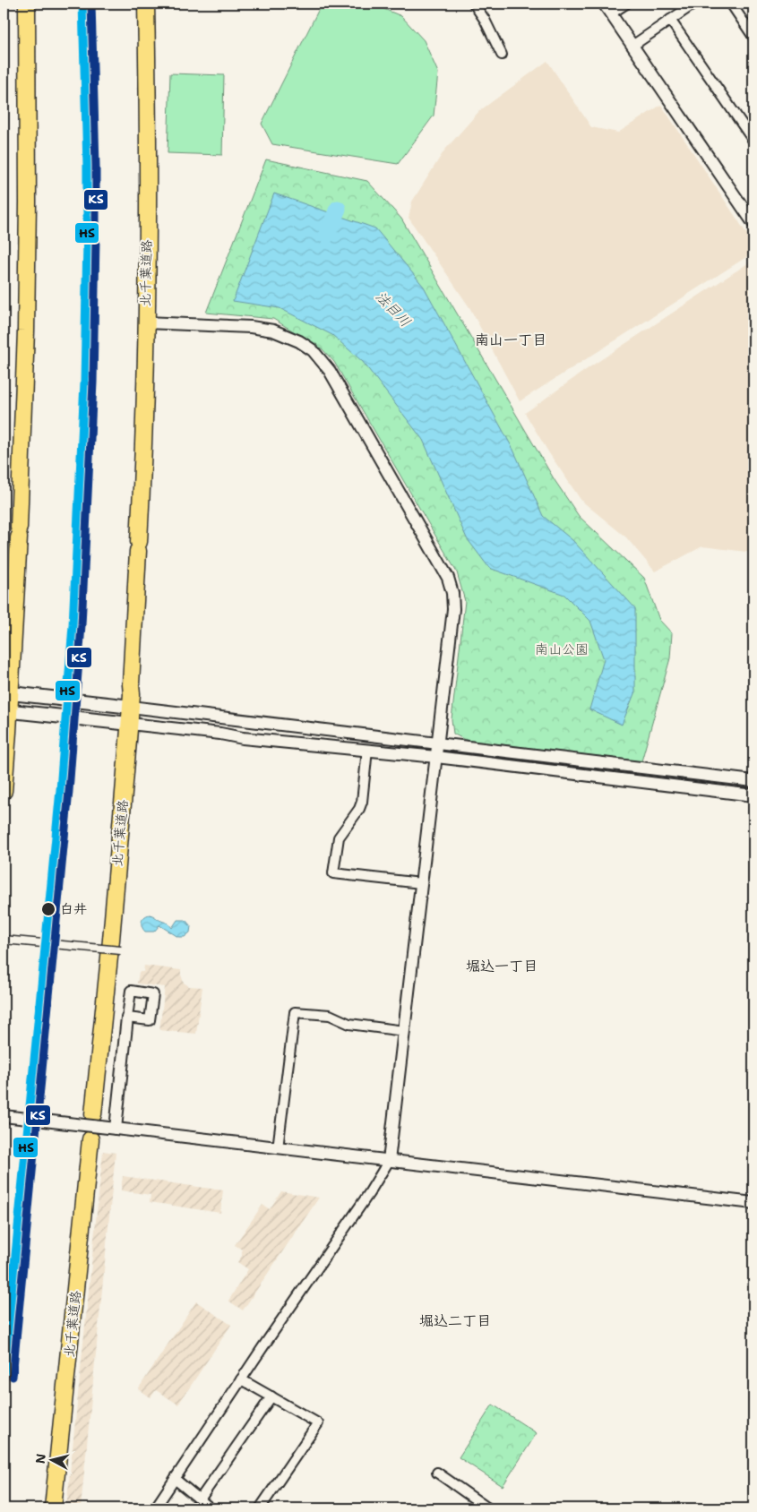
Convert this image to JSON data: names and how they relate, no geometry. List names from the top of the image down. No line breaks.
{"streets":{"highway":["北千葉道路"]},"districts":["南山一丁目","堀込一丁目","堀込二丁目"],"water":["法目川"],"parks":["南山公園"],"places":["白井"],"lines":["transit line HS","transit line KS"],"north":"left"}
